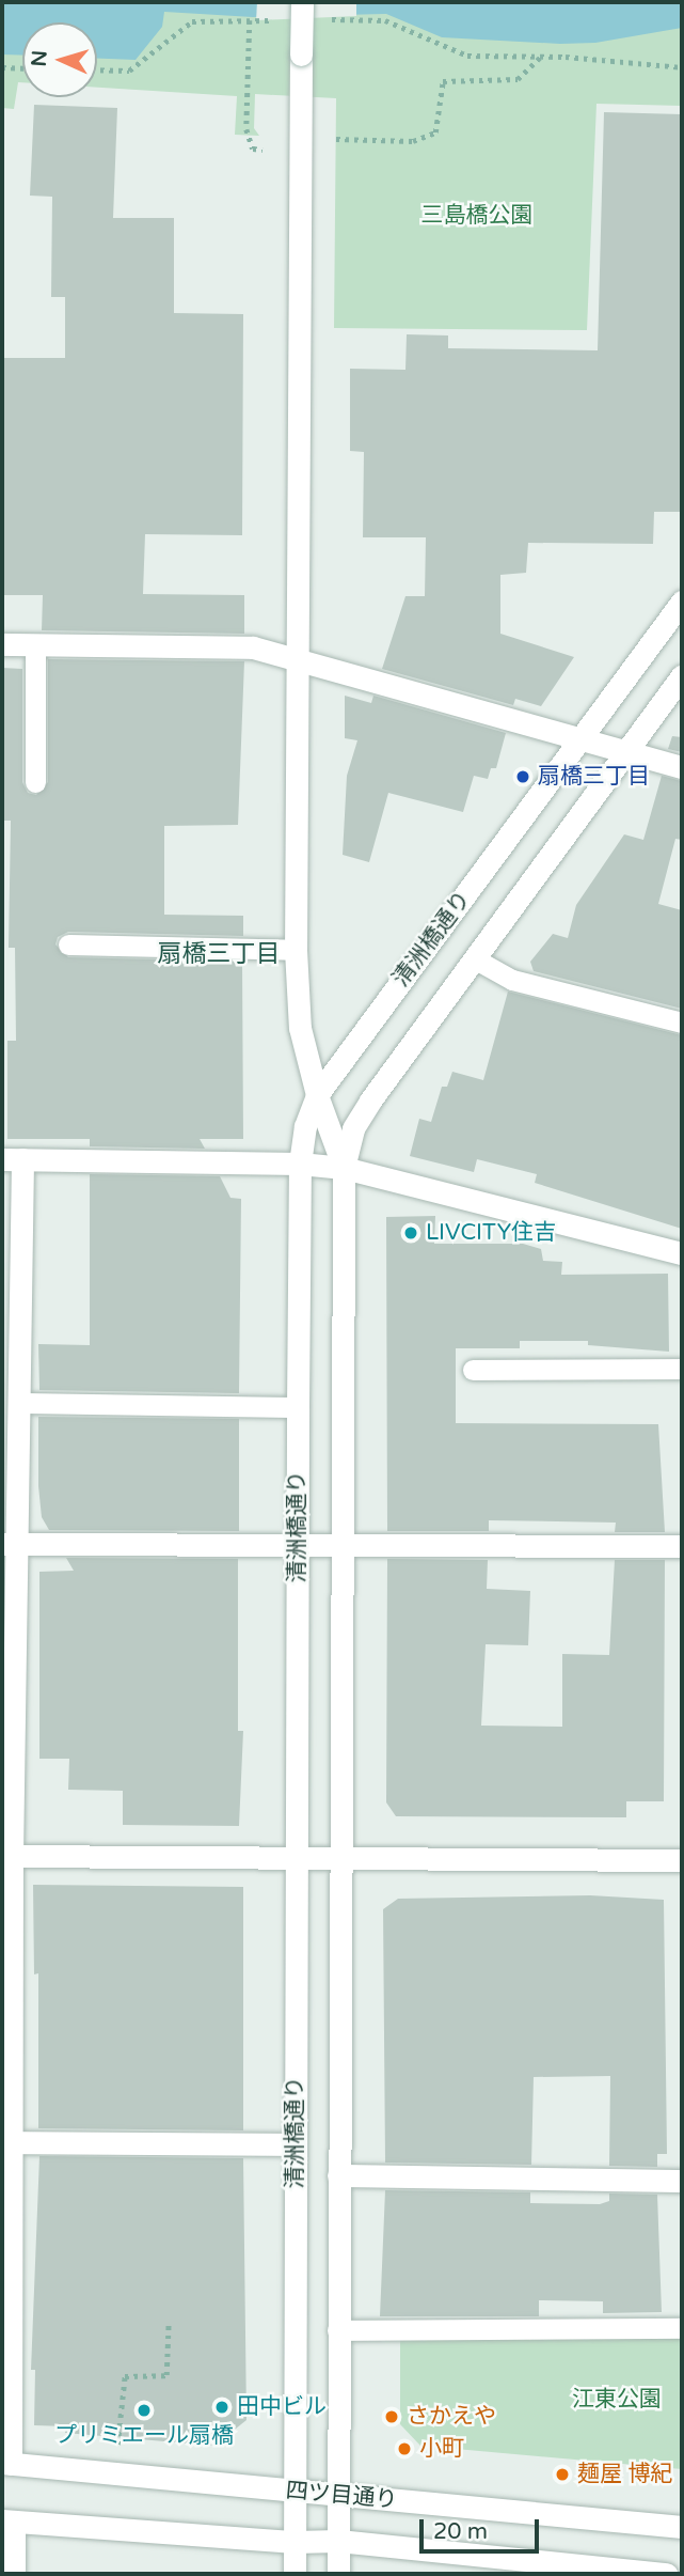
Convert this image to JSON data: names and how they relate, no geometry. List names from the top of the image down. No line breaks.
{"streets":{"street":["清洲橋通り","四ツ目通り"]},"crossings":[["清洲橋通り","四ツ目通り"]],"districts":["扇橋三丁目"],"parks":["三島橋公園","江東公園"],"places":["扇橋三丁目","LIVCITY住吉","田中ビル","プリミエール扇橋","さかえや","小町","麺屋 博紀"],"scale_bar":"20 m","north":"left"}
